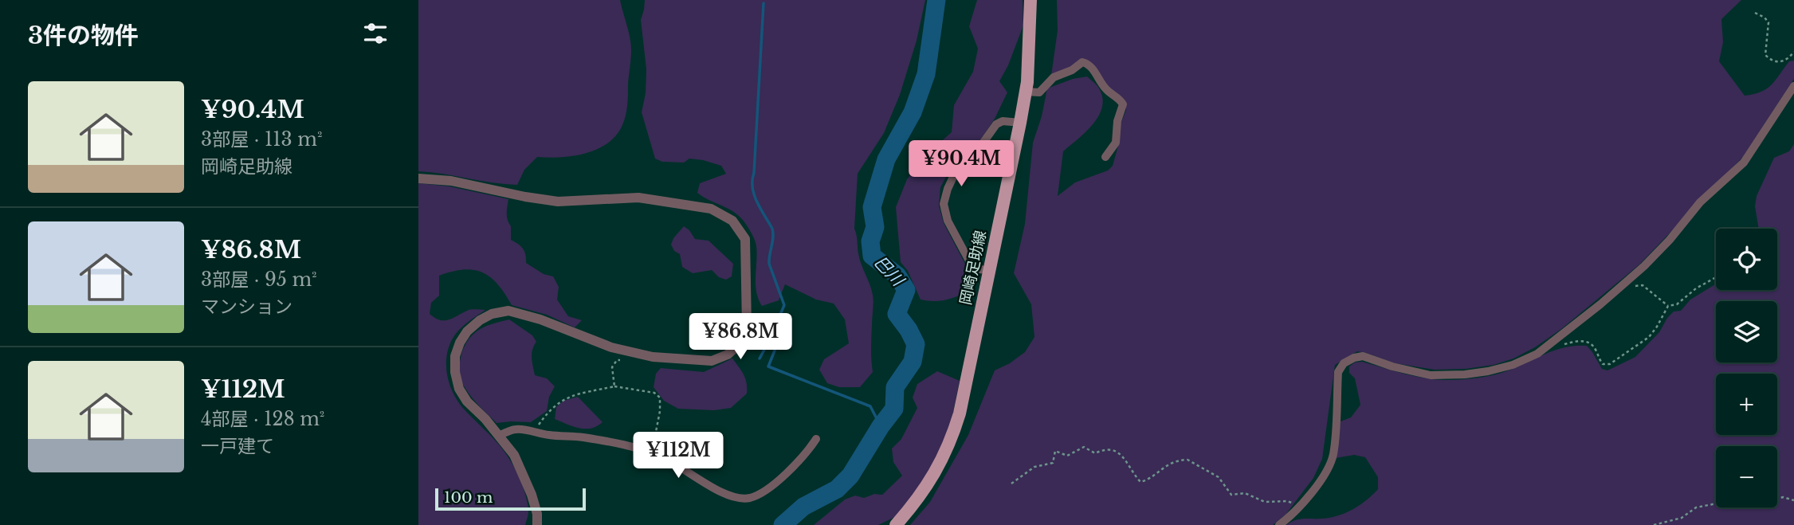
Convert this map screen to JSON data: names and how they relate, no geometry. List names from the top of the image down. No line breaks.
{"streets":{"main road":["岡崎足助線"]},"water":["巴川"],"scale_bar":"100 m","page":{"heading":"3件の物件","list":[{"name":"¥90.4M","note":"3部屋 · 113 m² · 岡崎足助線"},{"name":"¥86.8M","note":"3部屋 · 95 m² · マンション"},{"name":"¥112M","note":"4部屋 · 128 m² · 一戸建て"}],"price":["¥90.4M","¥86.8M","¥112M"],"map_buttons":["+","−"],"scale":"100 m"}}
